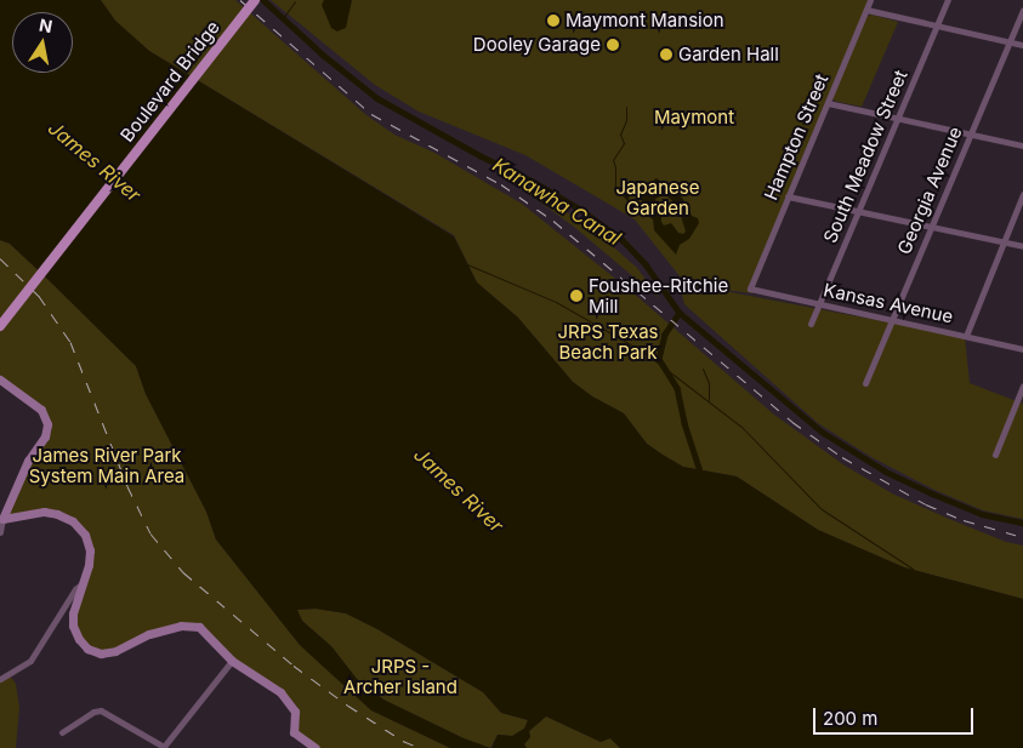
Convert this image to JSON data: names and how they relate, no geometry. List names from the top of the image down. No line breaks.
{"streets":{"main road":["Boulevard Bridge"],"street":["Hampton Street","South Meadow Street","Georgia Avenue","Kansas Avenue"]},"crossings":[["Hampton Street","Kansas Avenue"],["South Meadow Street","Kansas Avenue"],["Georgia Avenue","Kansas Avenue"]],"water":["James River","Kanawha Canal"],"parks":["Maymont","Japanese Garden","JRPS Texas Beach Park","James River Park System Main Area","JRPS - Archer Island"],"places":["Maymont Mansion","Dooley Garage","Garden Hall","Foushee-Ritchie Mill"],"scale_bar":"200 m","north":"top"}
